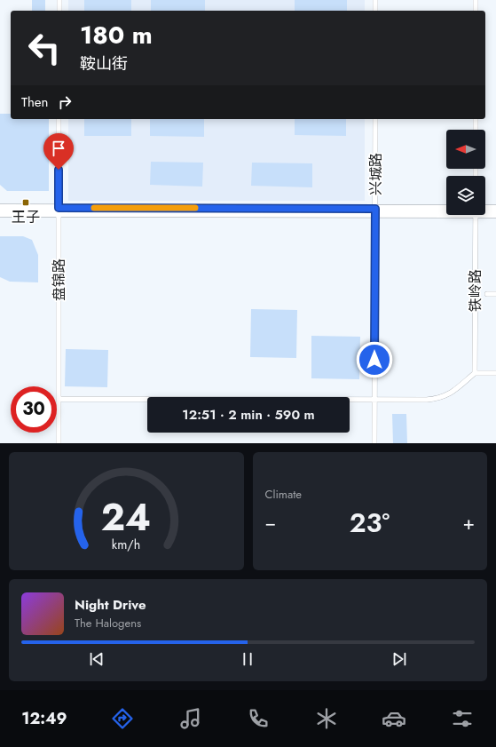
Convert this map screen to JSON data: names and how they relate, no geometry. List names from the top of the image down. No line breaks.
{"streets":{"street":["兴城路","盘锦路","铁岭路"]},"places":{"transit":["王子"]},"north":"left","page":{"turn":["180 m","鞍山街"],"then":"Then","limit":"30","trip":"12:51 · 2 min · 590 m","tile":"Climate","heat":["−","23°","+"],"song":["Night Drive","The Halogens"],"tabs":"12:49","gauge":["24","km/h"]}}
